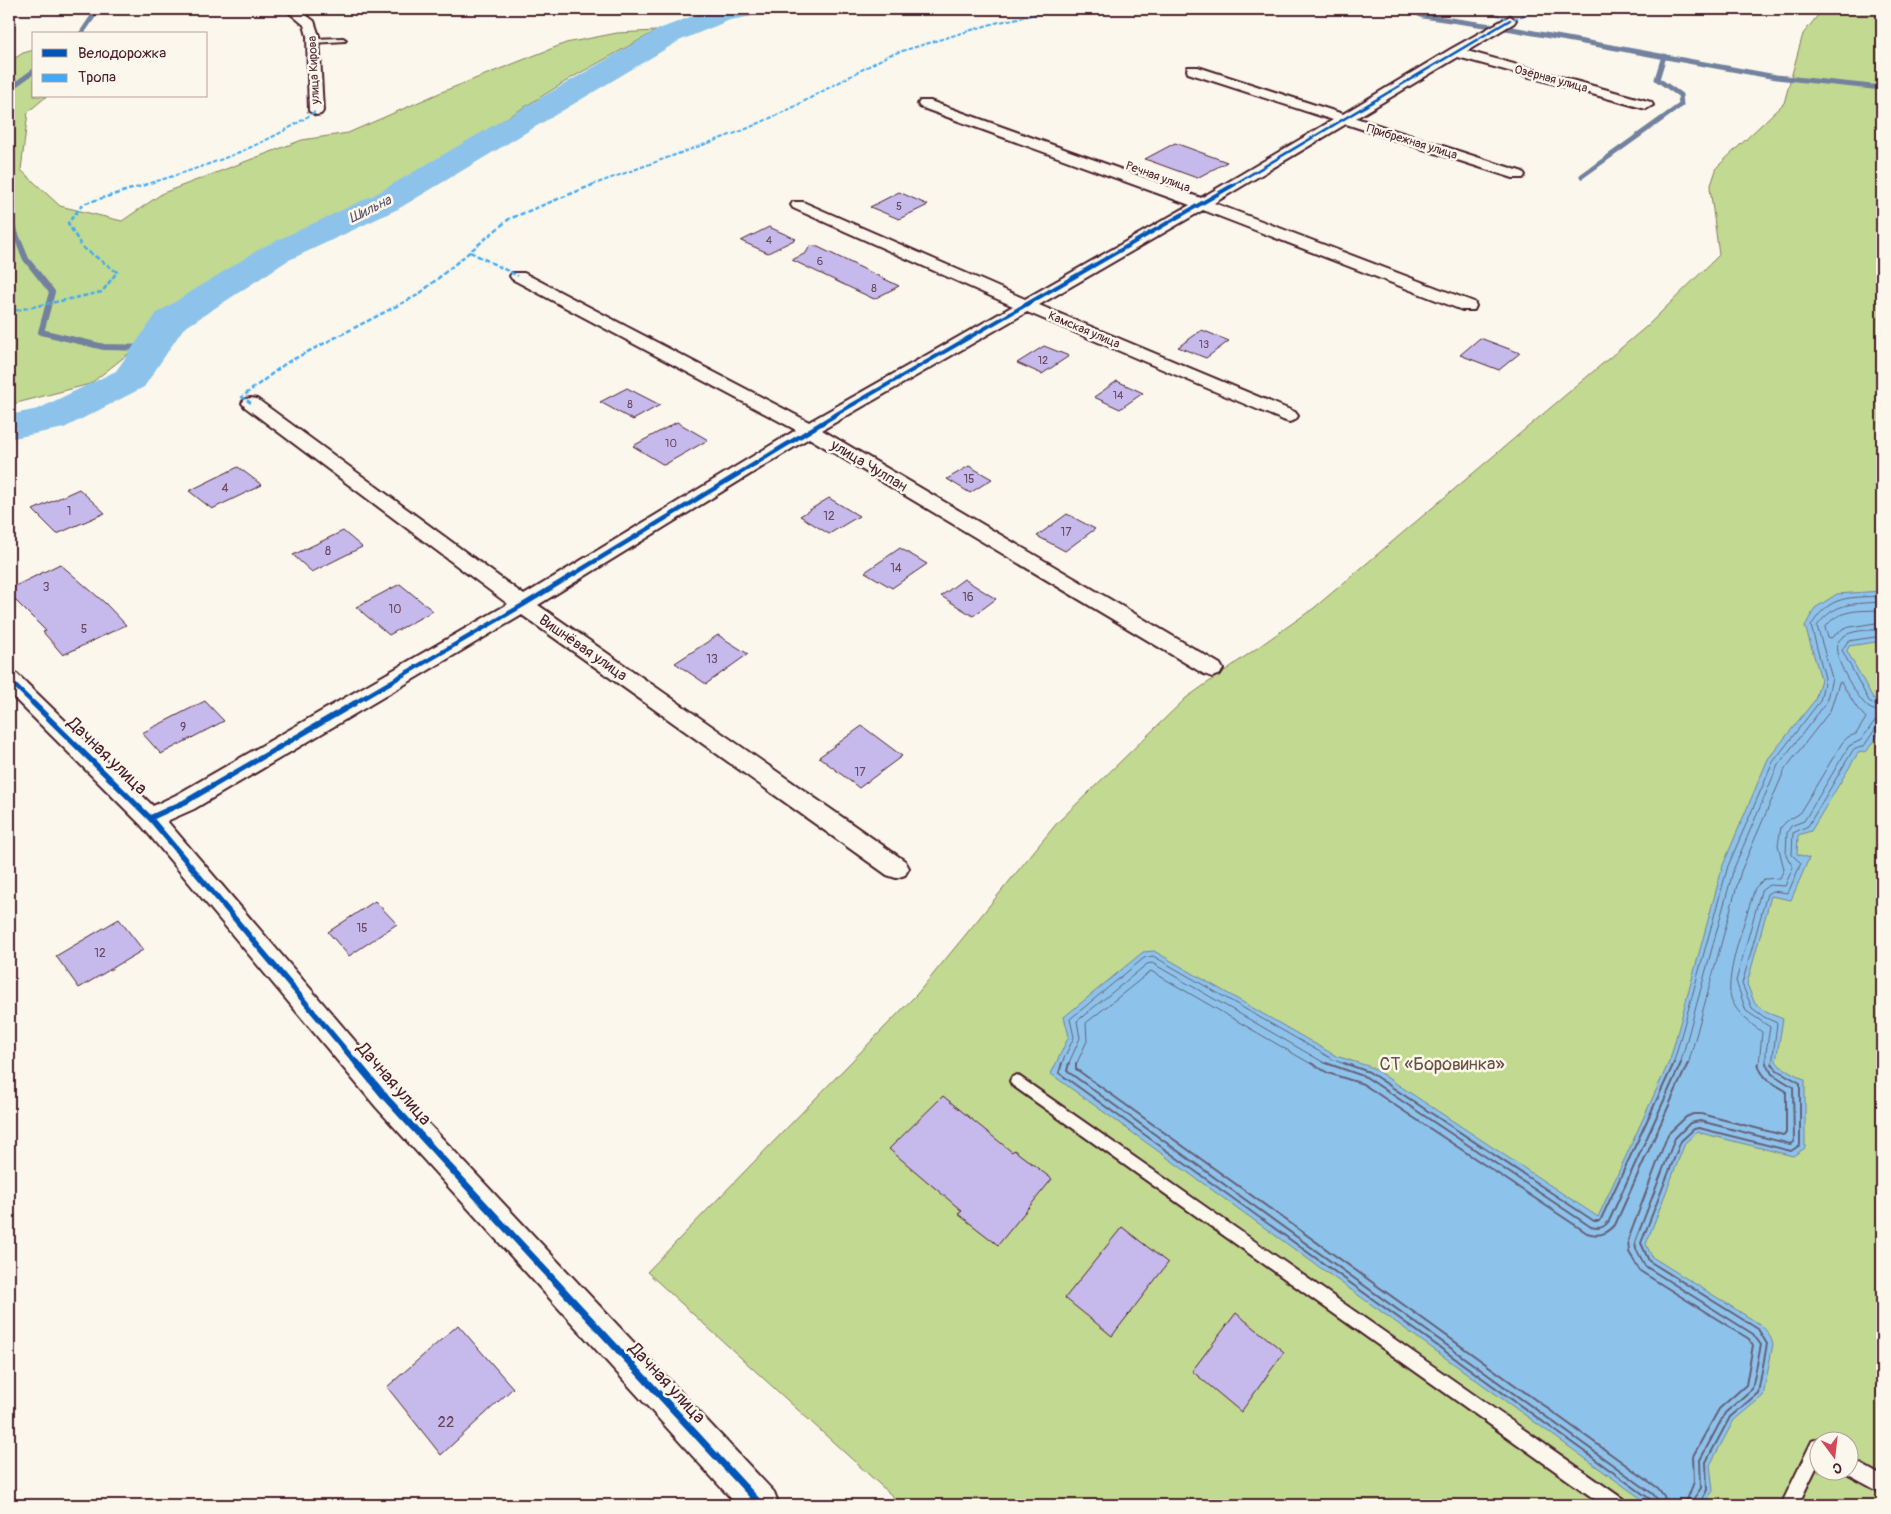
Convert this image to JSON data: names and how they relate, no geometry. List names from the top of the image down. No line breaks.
{"streets":{"street":["улица Кирова","Озёрная улица","Прибрежная улица","Речная улица","Камская улица","улица Чулпан","Вишнёвая улица","Дачная улица"]},"water":["Шильна"],"parks":["СТ «Боровинка»"],"house_numbers":["5","4","6","8","13","12","14","8","10","15","4","1","12","17","8","14","3","16","10","5","13","9","17","15","12","22"],"legend":["Велодорожка","Тропа"],"north":"bottom"}
